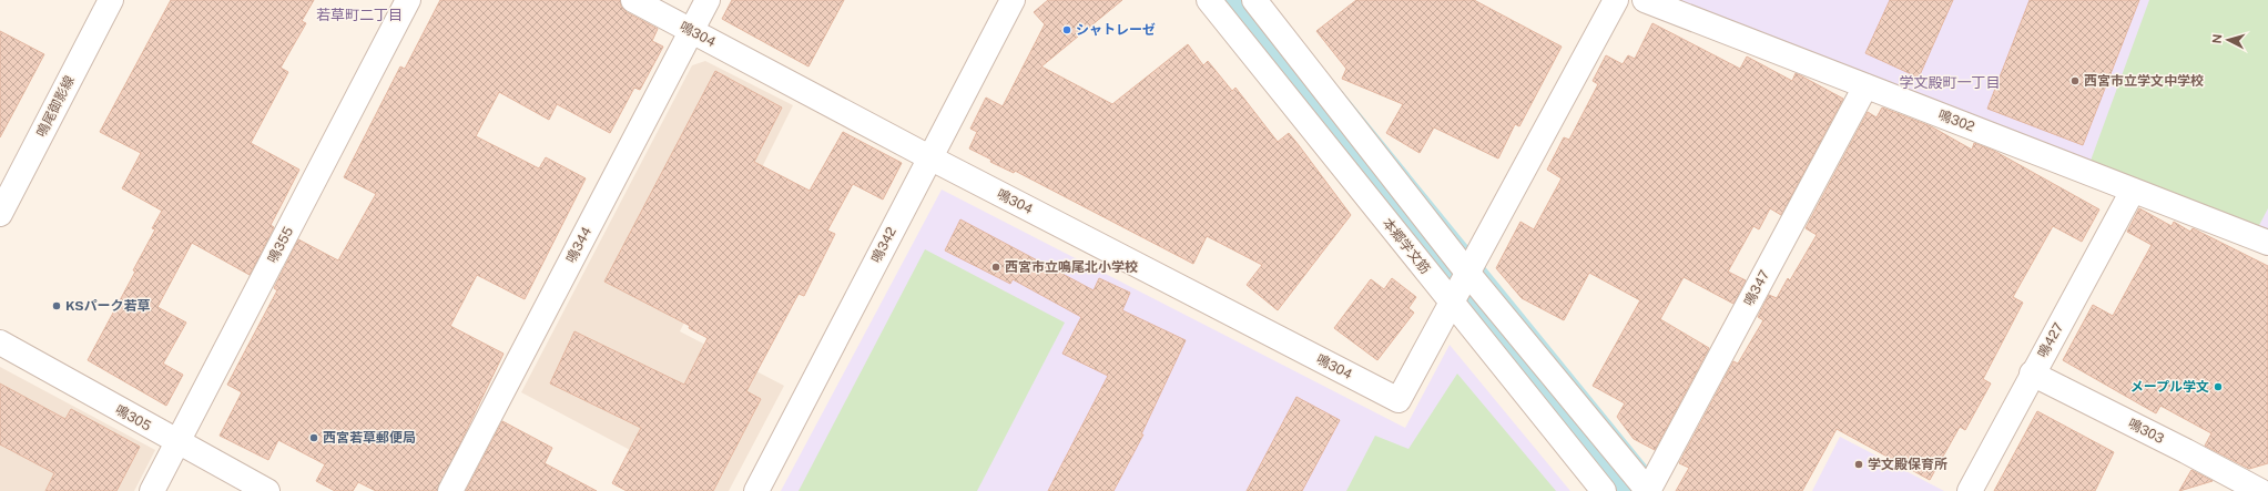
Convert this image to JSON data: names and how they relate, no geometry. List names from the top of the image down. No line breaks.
{"streets":{"street":["鳴304","鳴尾御影線","鳴302","鳴355","鳴344","鳴342","本郷学文筋","鳴347","鳴427","鳴305","鳴303"]},"crossings":[["鳴304","鳴344"],["鳴304","鳴342"],["鳴304","本郷学文筋"],["鳴302","鳴347"],["鳴302","鳴427"],["鳴355","鳴305"],["本郷学文筋","鳴347"],["鳴427","鳴303"]],"districts":["若草町二丁目","学文殿町一丁目"],"places":["シャトレーゼ","西宮市立学文中学校","西宮市立鳴尾北小学校","KSパーク若草","メープル学文","西宮若草郵便局","学文殿保育所"],"north":"left"}
